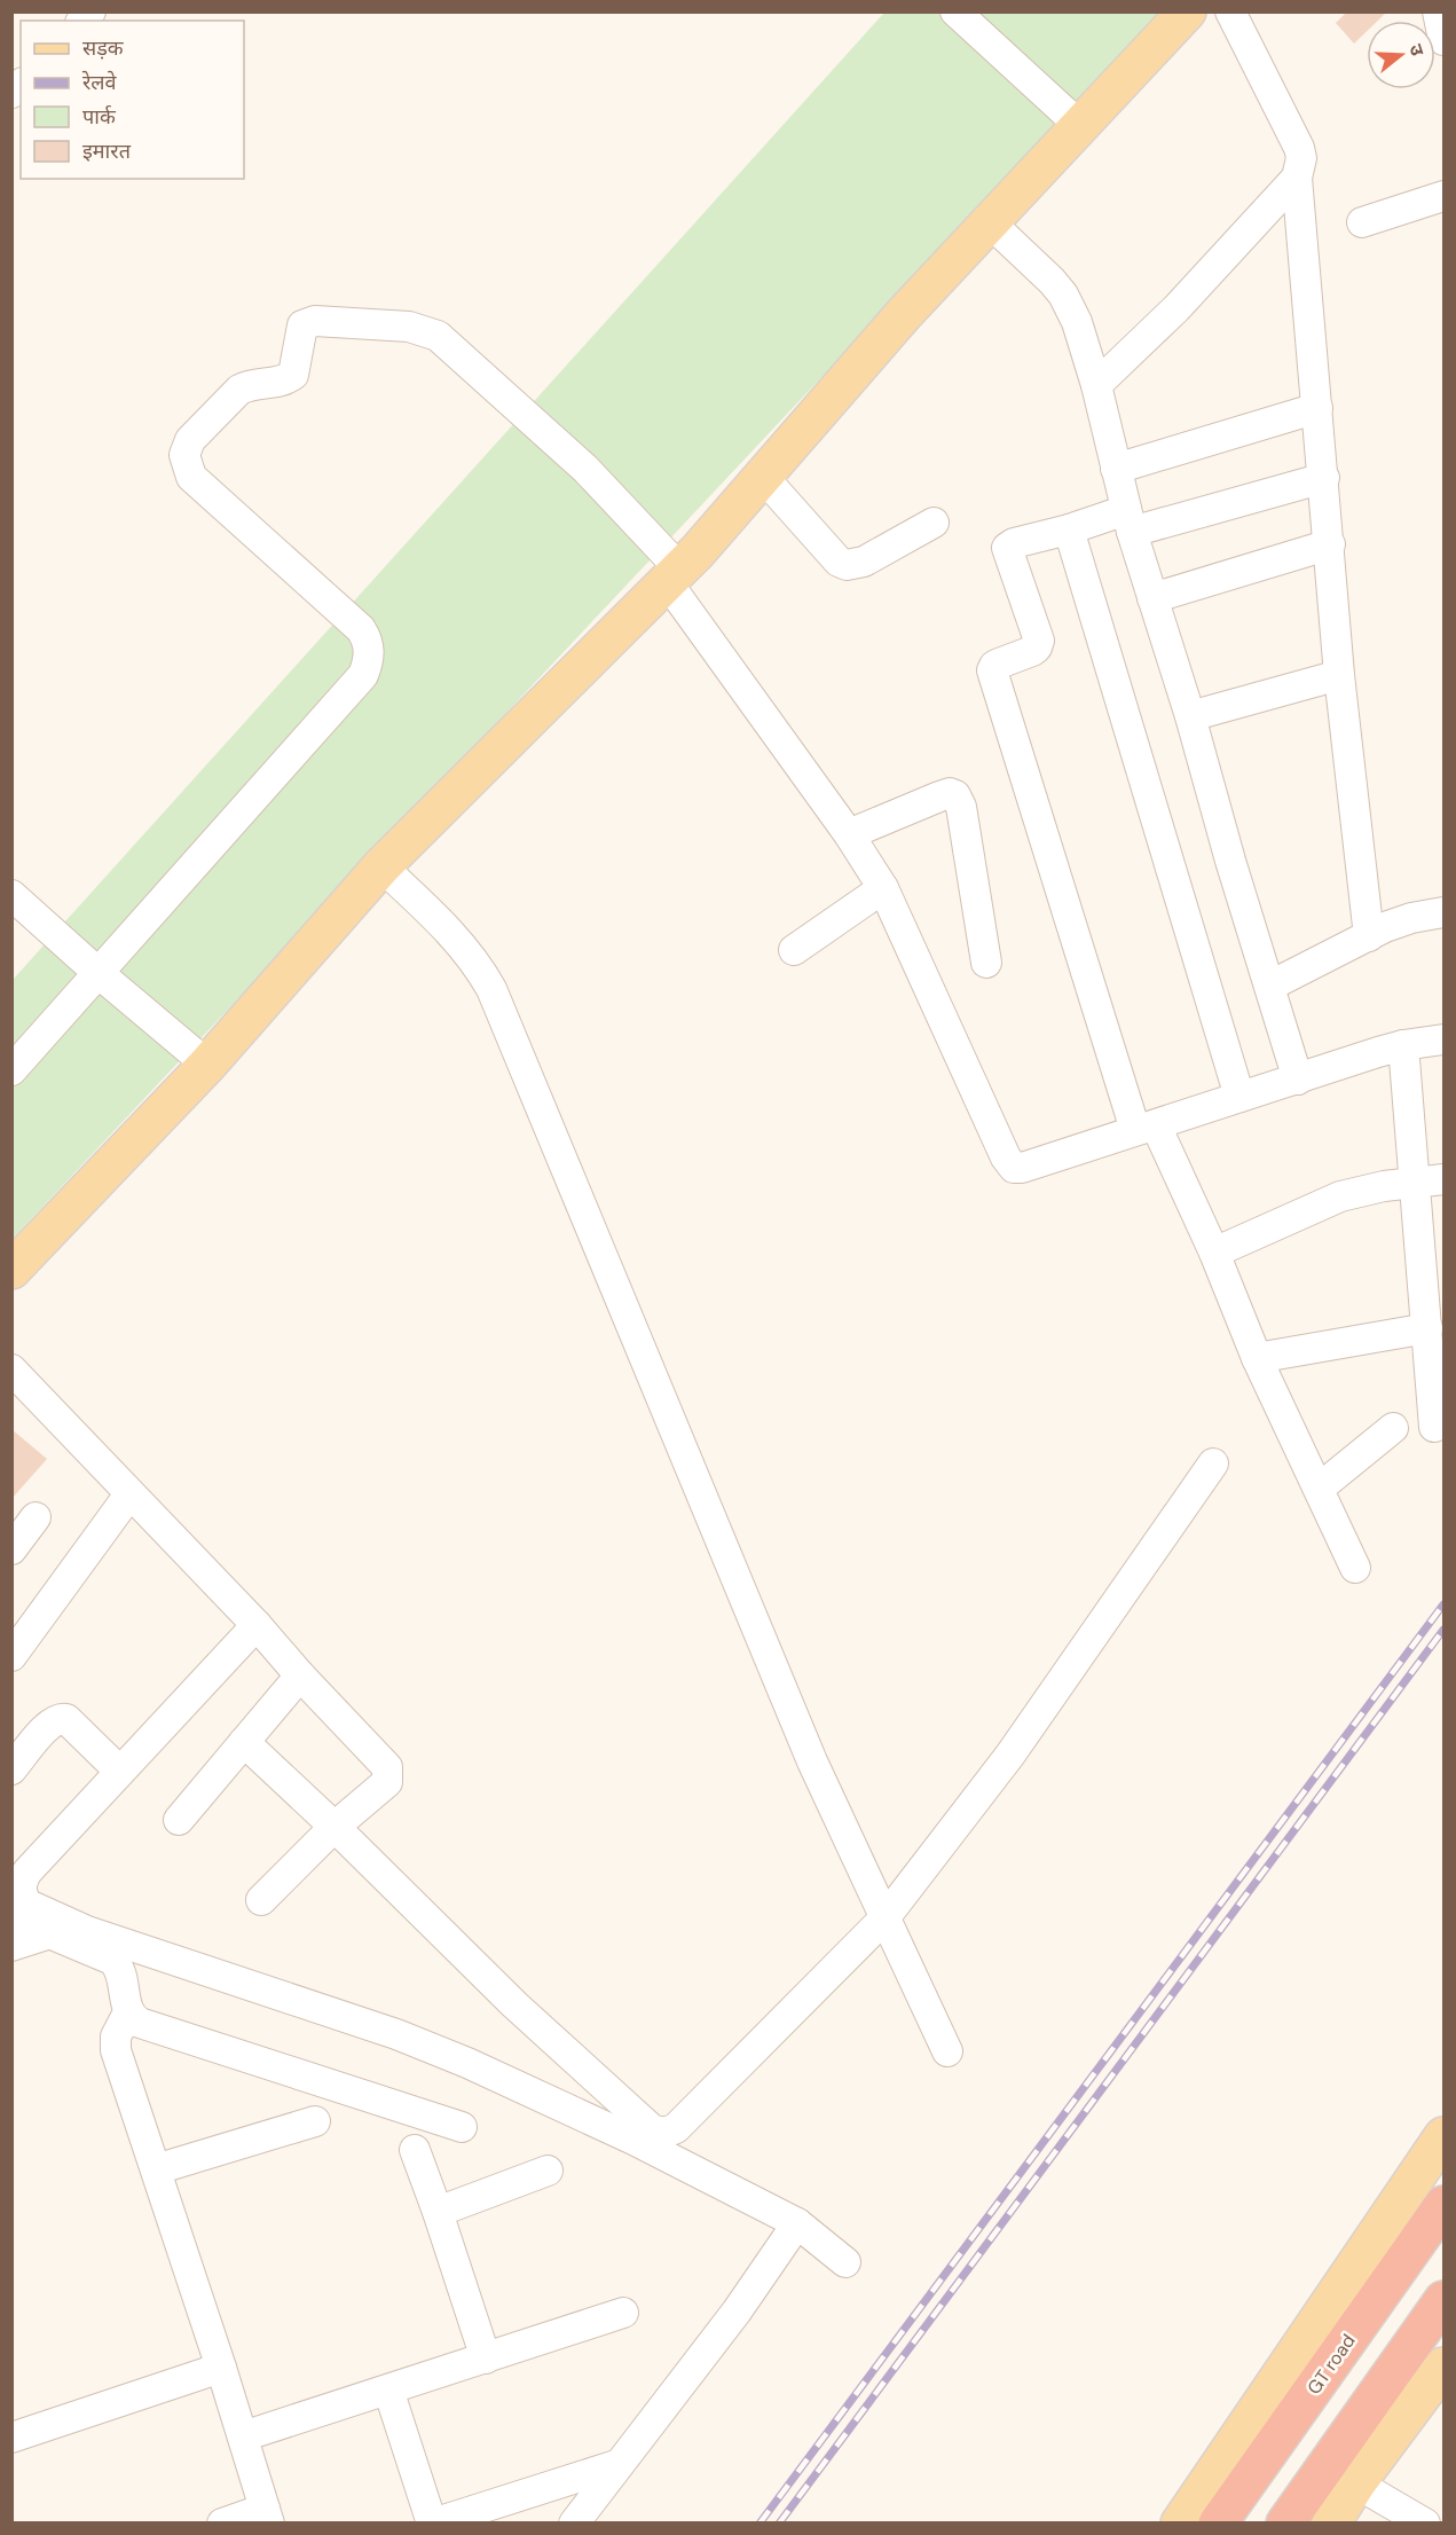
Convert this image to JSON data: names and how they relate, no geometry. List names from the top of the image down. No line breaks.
{"streets":{"highway":["GT road"]},"legend":["सड़क","रेलवे","पार्क","इमारत"],"north":"right"}
